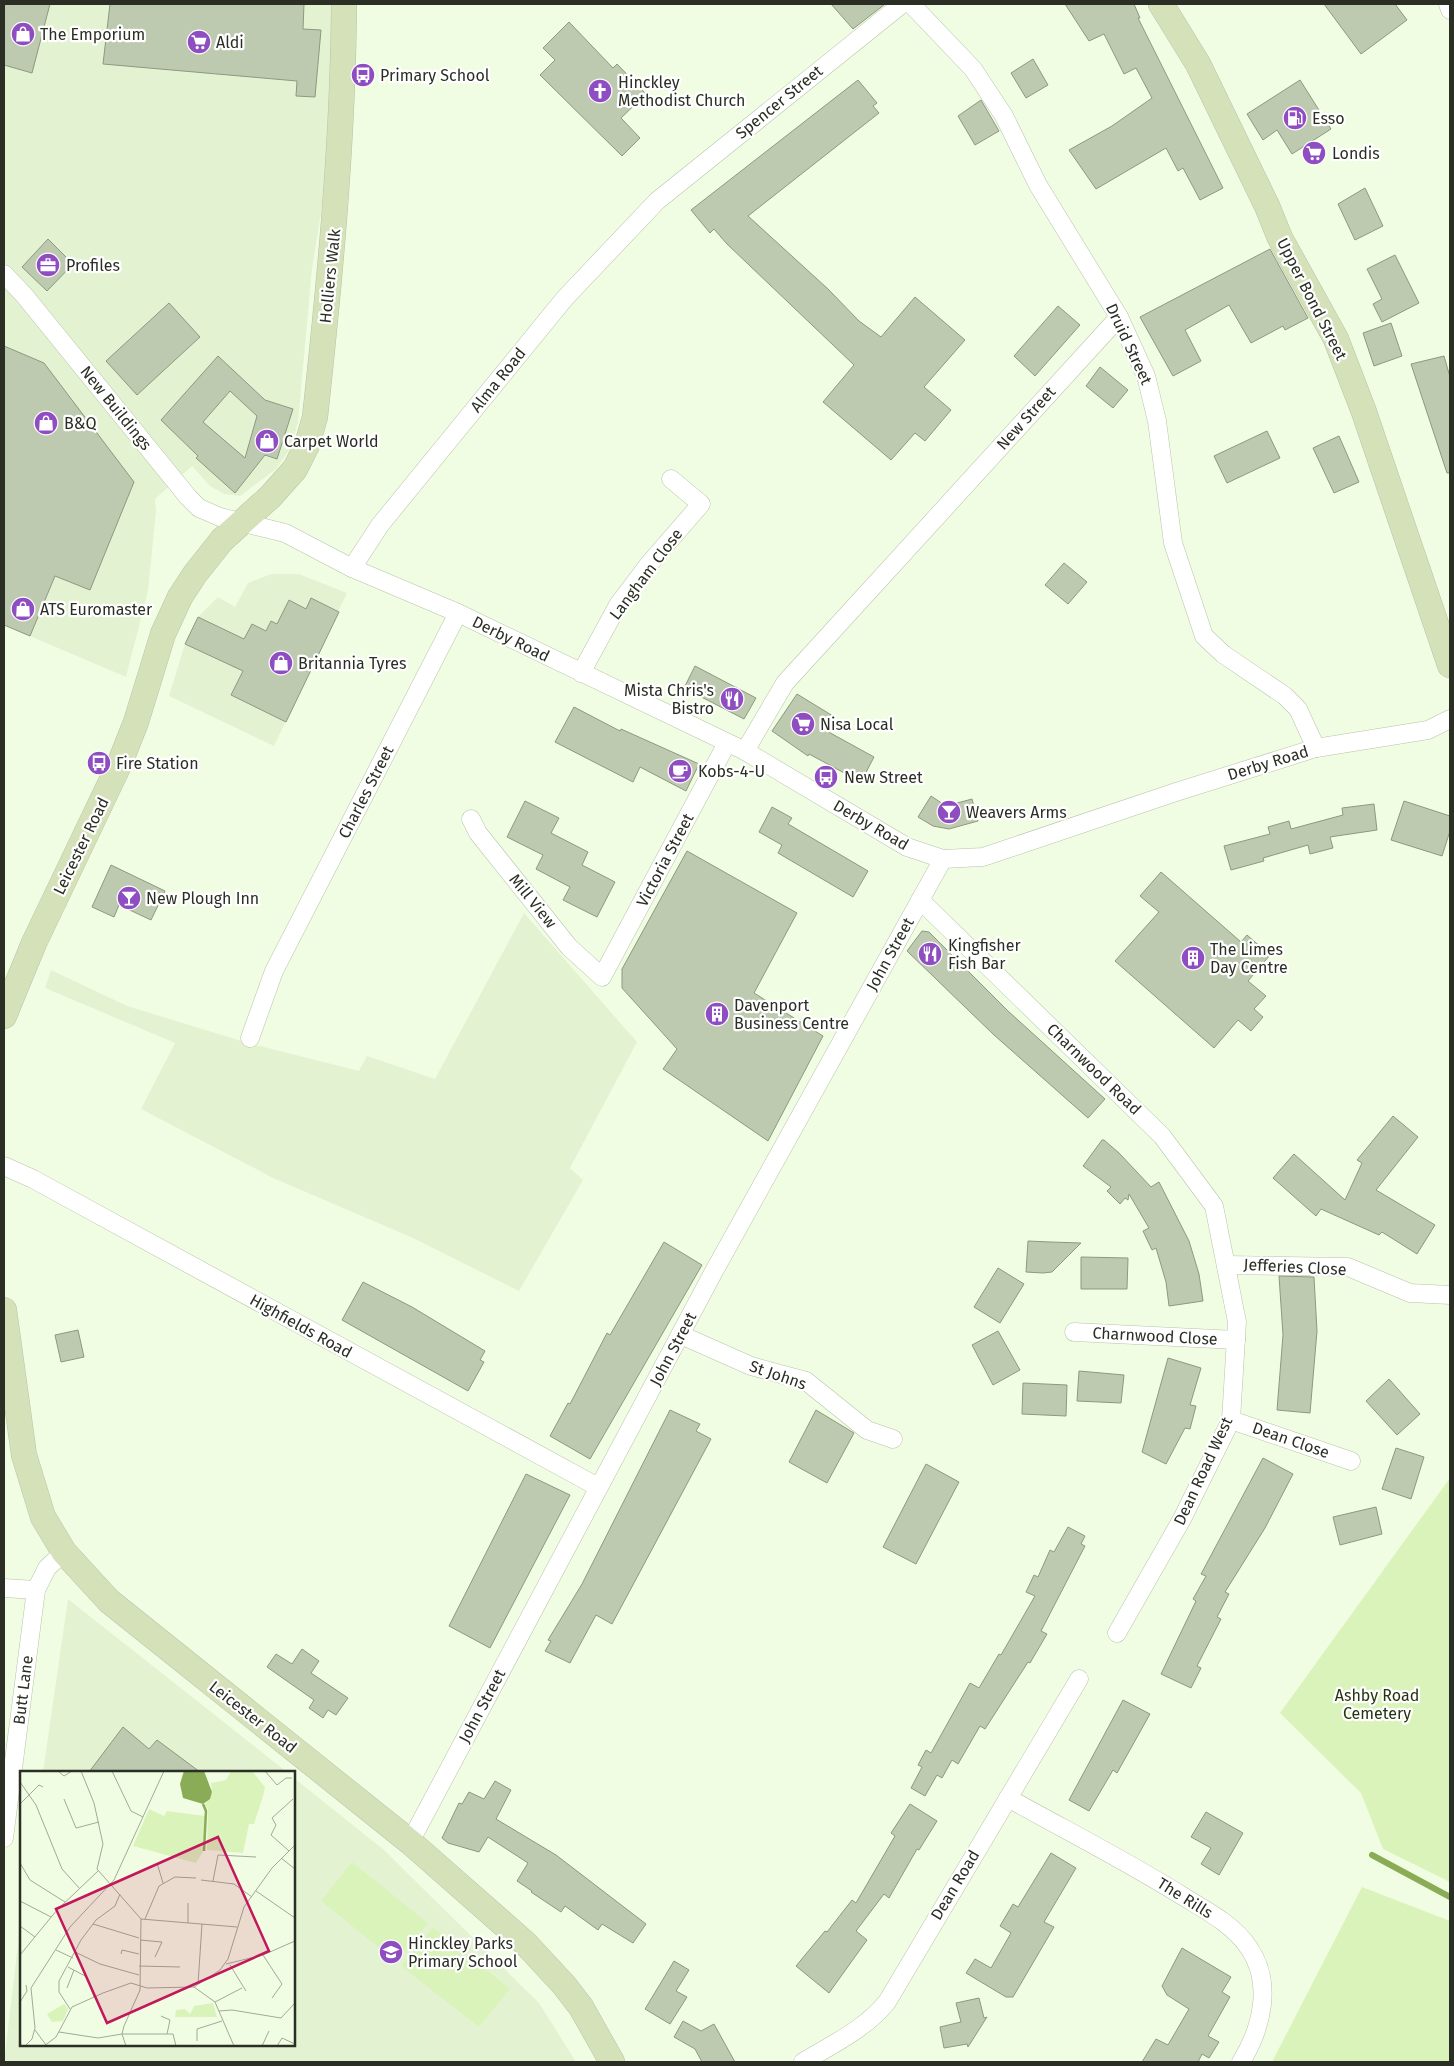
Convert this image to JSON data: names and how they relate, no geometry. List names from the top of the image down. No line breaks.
{"streets":{"main road":["Holliers Walk","Upper Bond Street","Leicester Road"],"street":["Spencer Street","Druid Street","Alma Road","New Buildings","New Street","Langham Close","Derby Road","Charles Street","Victoria Street","Mill View","John Street","Charnwood Road","Jefferies Close","Highfields Road","Charnwood Close","St Johns","Dean Close","Dean Road West","Butt Lane","Dean Road","The Rills"]},"crossings":[["Spencer Street","Alma Road"],["Holliers Walk","New Buildings"],["Holliers Walk","Derby Road"],["Holliers Walk","Leicester Road"],["Druid Street","New Street"],["Druid Street","Derby Road"],["Alma Road","Derby Road"],["New Buildings","Derby Road"],["New Buildings","Leicester Road"],["New Street","Derby Road"],["Langham Close","Derby Road"],["Derby Road","Charles Street"],["Derby Road","Leicester Road"],["Derby Road","Victoria Street"],["Derby Road","John Street"],["Leicester Road","John Street"],["Leicester Road","Butt Lane"],["Victoria Street","Mill View"],["John Street","Charnwood Road"],["John Street","Highfields Road"],["John Street","St Johns"],["Charnwood Road","Jefferies Close"],["Charnwood Road","Dean Road West"],["Jefferies Close","Dean Road West"],["Charnwood Close","Dean Road West"],["Dean Close","Dean Road West"],["Dean Road","The Rills"]],"parks":["Ashby Road Cemetery"],"places":{"shop":["The Emporium","B&Q","Carpet World","ATS Euromaster","Britannia Tyres"],"supermarket":["Aldi","Londis","Nisa Local"],"bus stop":["Primary School","Fire Station","New Street"],"church":["Hinckley Methodist Church"],"fuel station":["Esso"],"office":["Profiles"],"restaurant":["Mista Chris's Bistro","Kingfisher Fish Bar"],"cafe":["Kobs-4-U"],"bar":["Weavers Arms","New Plough Inn"],"building":["The Limes Day Centre","Davenport Business Centre"],"school or university":["Hinckley Parks Primary School"]}}
